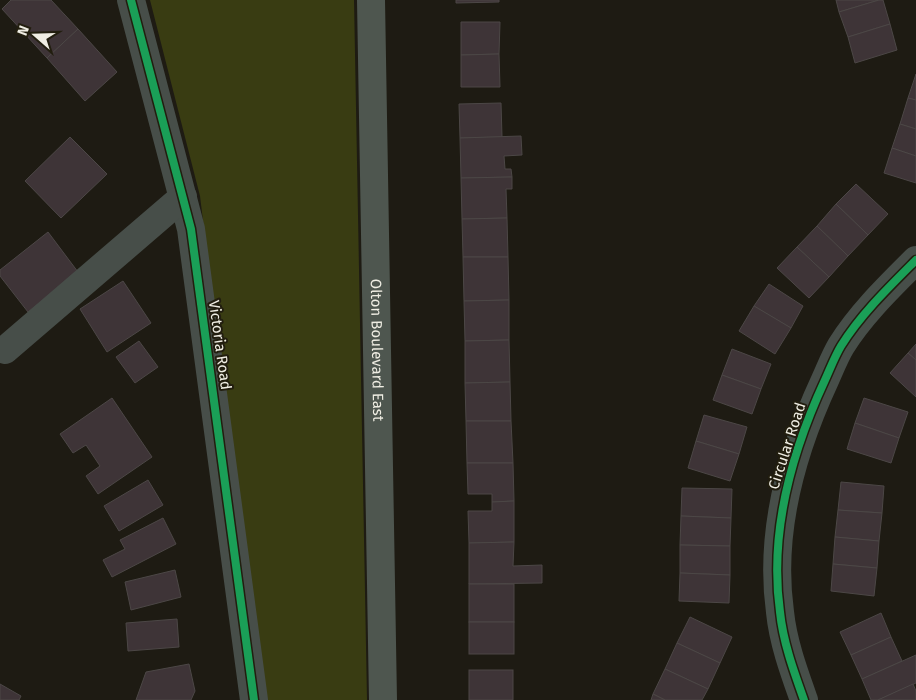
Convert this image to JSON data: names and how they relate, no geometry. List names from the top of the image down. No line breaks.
{"streets":{"main road":["Olton Boulevard East"],"street":["Victoria Road","Circular Road"]},"north":"left"}
